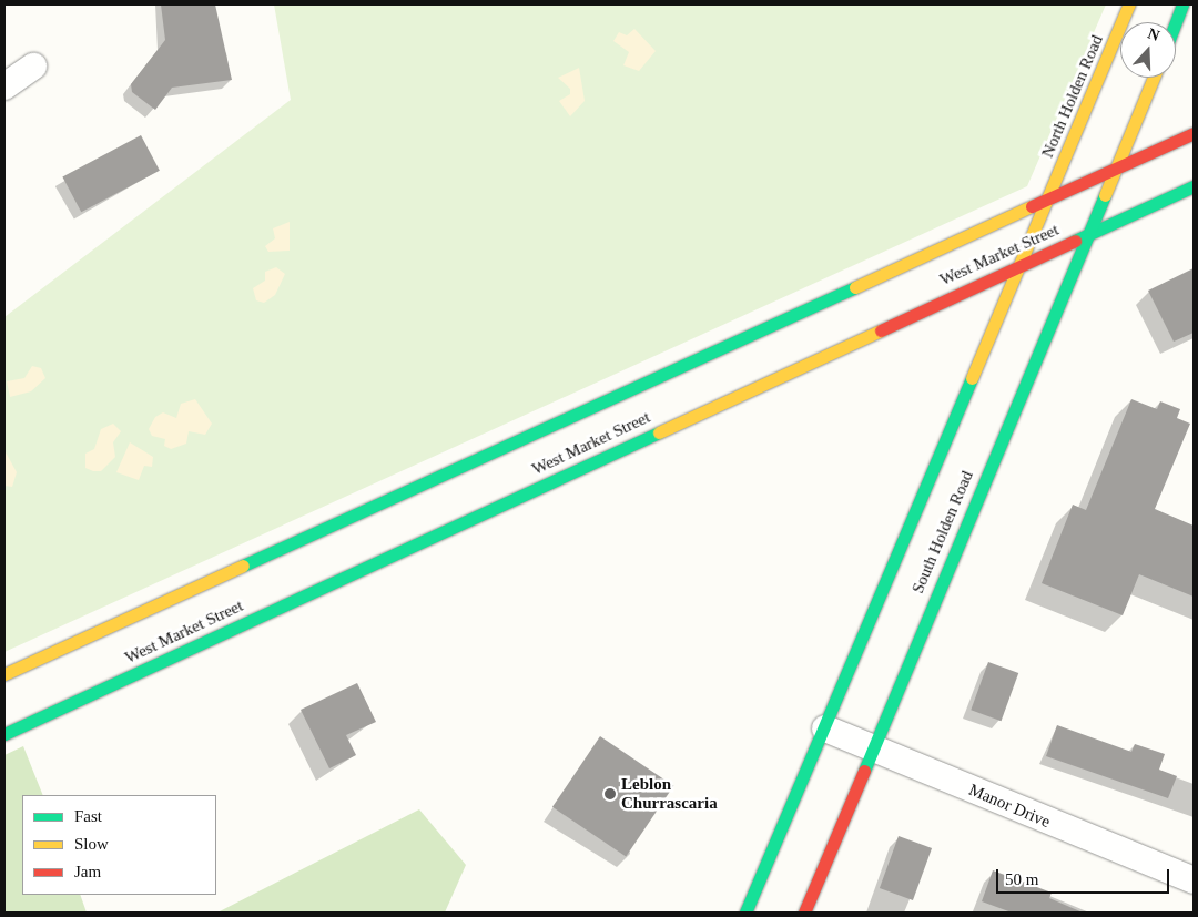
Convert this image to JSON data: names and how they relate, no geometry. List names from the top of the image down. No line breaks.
{"streets":{"main road":["North Holden Road","West Market Street","South Holden Road"],"street":["Manor Drive"]},"crossings":[["North Holden Road","West Market Street"],["North Holden Road","South Holden Road"],["West Market Street","South Holden Road"],["South Holden Road","Manor Drive"]],"places":["Leblon Churrascaria"],"legend":["Fast","Slow","Jam"],"scale_bar":"50 m","north":"top"}
